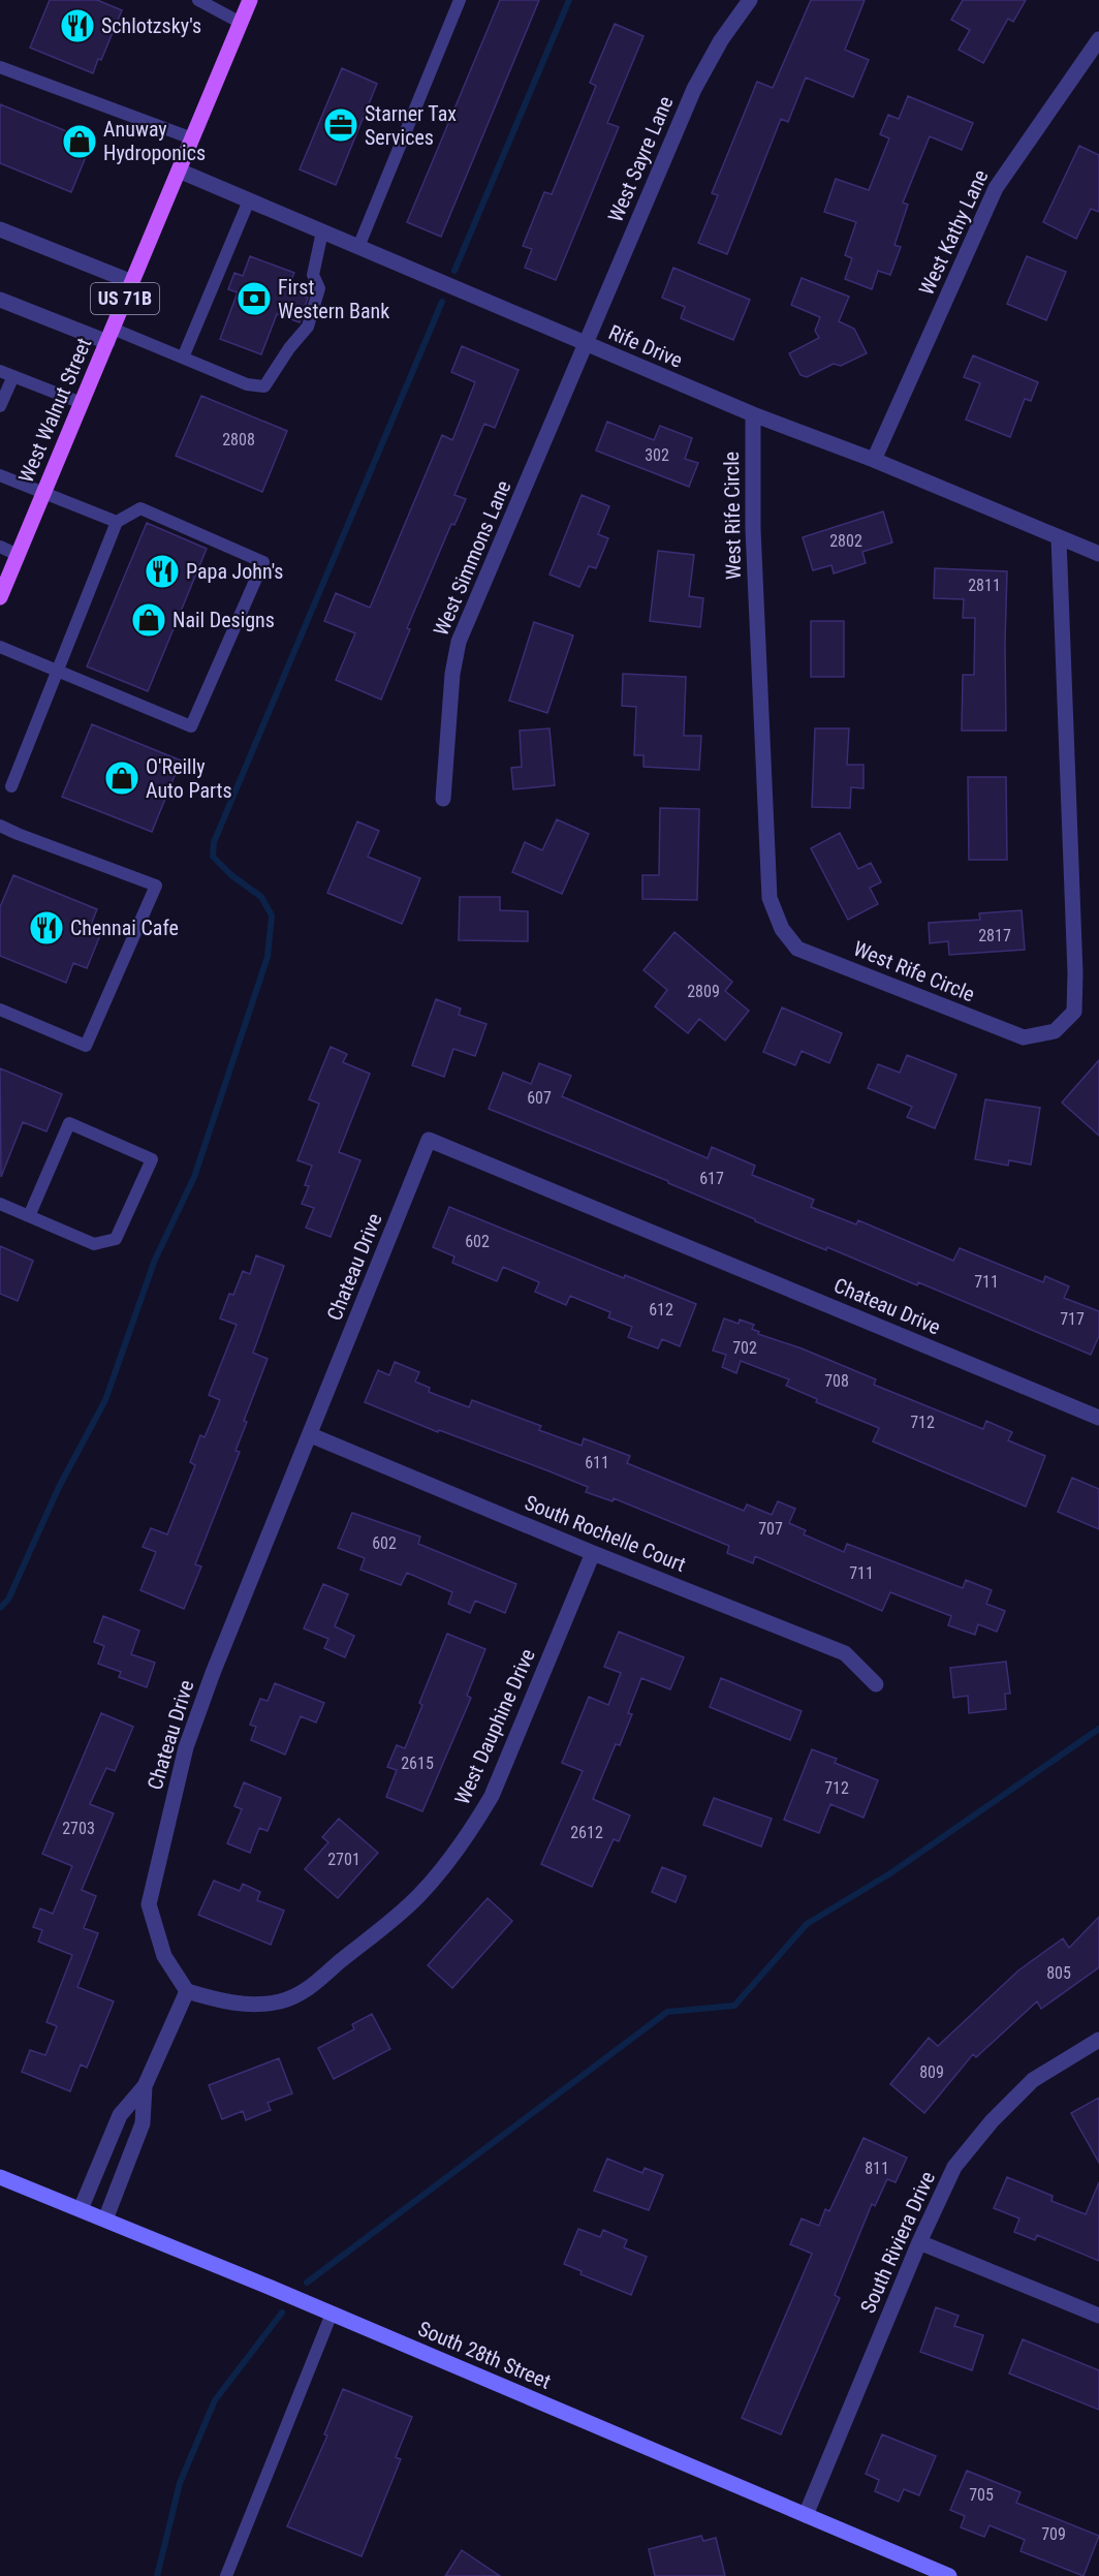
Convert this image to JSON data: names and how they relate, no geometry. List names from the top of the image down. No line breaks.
{"streets":{"main road":["US 71B","West Walnut Street"],"street":["West Sayre Lane","West Kathy Lane","Rife Drive","West Rife Circle","West Simmons Lane","Chateau Drive","South Rochelle Court","West Dauphine Drive","South Riviera Drive","South 28th Street"]},"crossings":[["West Sayre Lane","Rife Drive"],["West Sayre Lane","West Simmons Lane"],["West Kathy Lane","Rife Drive"],["Rife Drive","West Walnut Street"],["Rife Drive","West Rife Circle"],["Rife Drive","West Simmons Lane"],["Chateau Drive","South Rochelle Court"],["Chateau Drive","West Dauphine Drive"],["South Rochelle Court","West Dauphine Drive"],["South Riviera Drive","South 28th Street"]],"places":{"restaurant":["Schlotzsky's","Papa John's","Chennai Cafe"],"office":["Starner Tax Services"],"shop":["Anuway Hydroponics","Nail Designs","O'Reilly Auto Parts"],"bank":["First Western Bank"]},"house_numbers":["2808","302","2802","2811","2817","2809","607","617","602","711","612","717","702","708","712","611","707","602","711","2615","712","2703","2612","2701","805","809","811","705","709"]}
